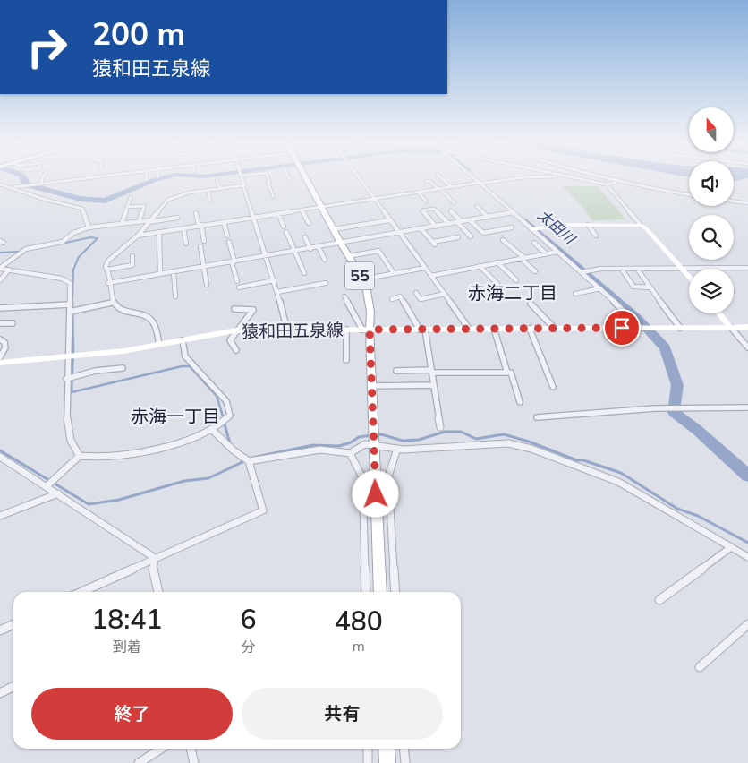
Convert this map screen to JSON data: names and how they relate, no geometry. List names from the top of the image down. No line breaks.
{"streets":{"main road":["55","猿和田五泉線"]},"crossings":[["55","猿和田五泉線"]],"districts":["赤海二丁目","赤海一丁目"],"water":["太田川"],"north":"top","page":{"turn":["200 m","猿和田五泉線"],"eta":["18:41","到着","6","分","480","m"],"buttons":["終了","共有"]}}
